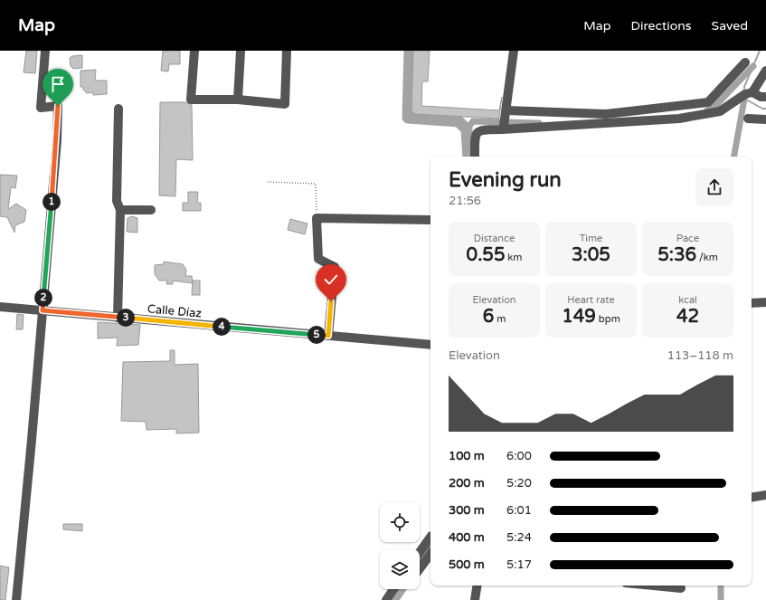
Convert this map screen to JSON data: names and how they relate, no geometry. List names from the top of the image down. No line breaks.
{"streets":{"street":["Calle Díaz"]},"page":{"header":"Map","nav":["Map","Directions","Saved"],"heading":["Evening run","21:56"],"pins":["1","2","3","4","5"],"stats":[["Distance","0.55 km"],["Time","3:05"],["Pace","5:36 /km"],["Elevation","6 m"],["Heart rate","149 bpm"],["kcal","42"]],"chart":["Elevation","113–118 m"],"list":[{"name":"100 m","note":"6:00"},{"name":"200 m","note":"5:20"},{"name":"300 m","note":"6:01"},{"name":"400 m","note":"5:24"},{"name":"500 m","note":"5:17"}]}}
